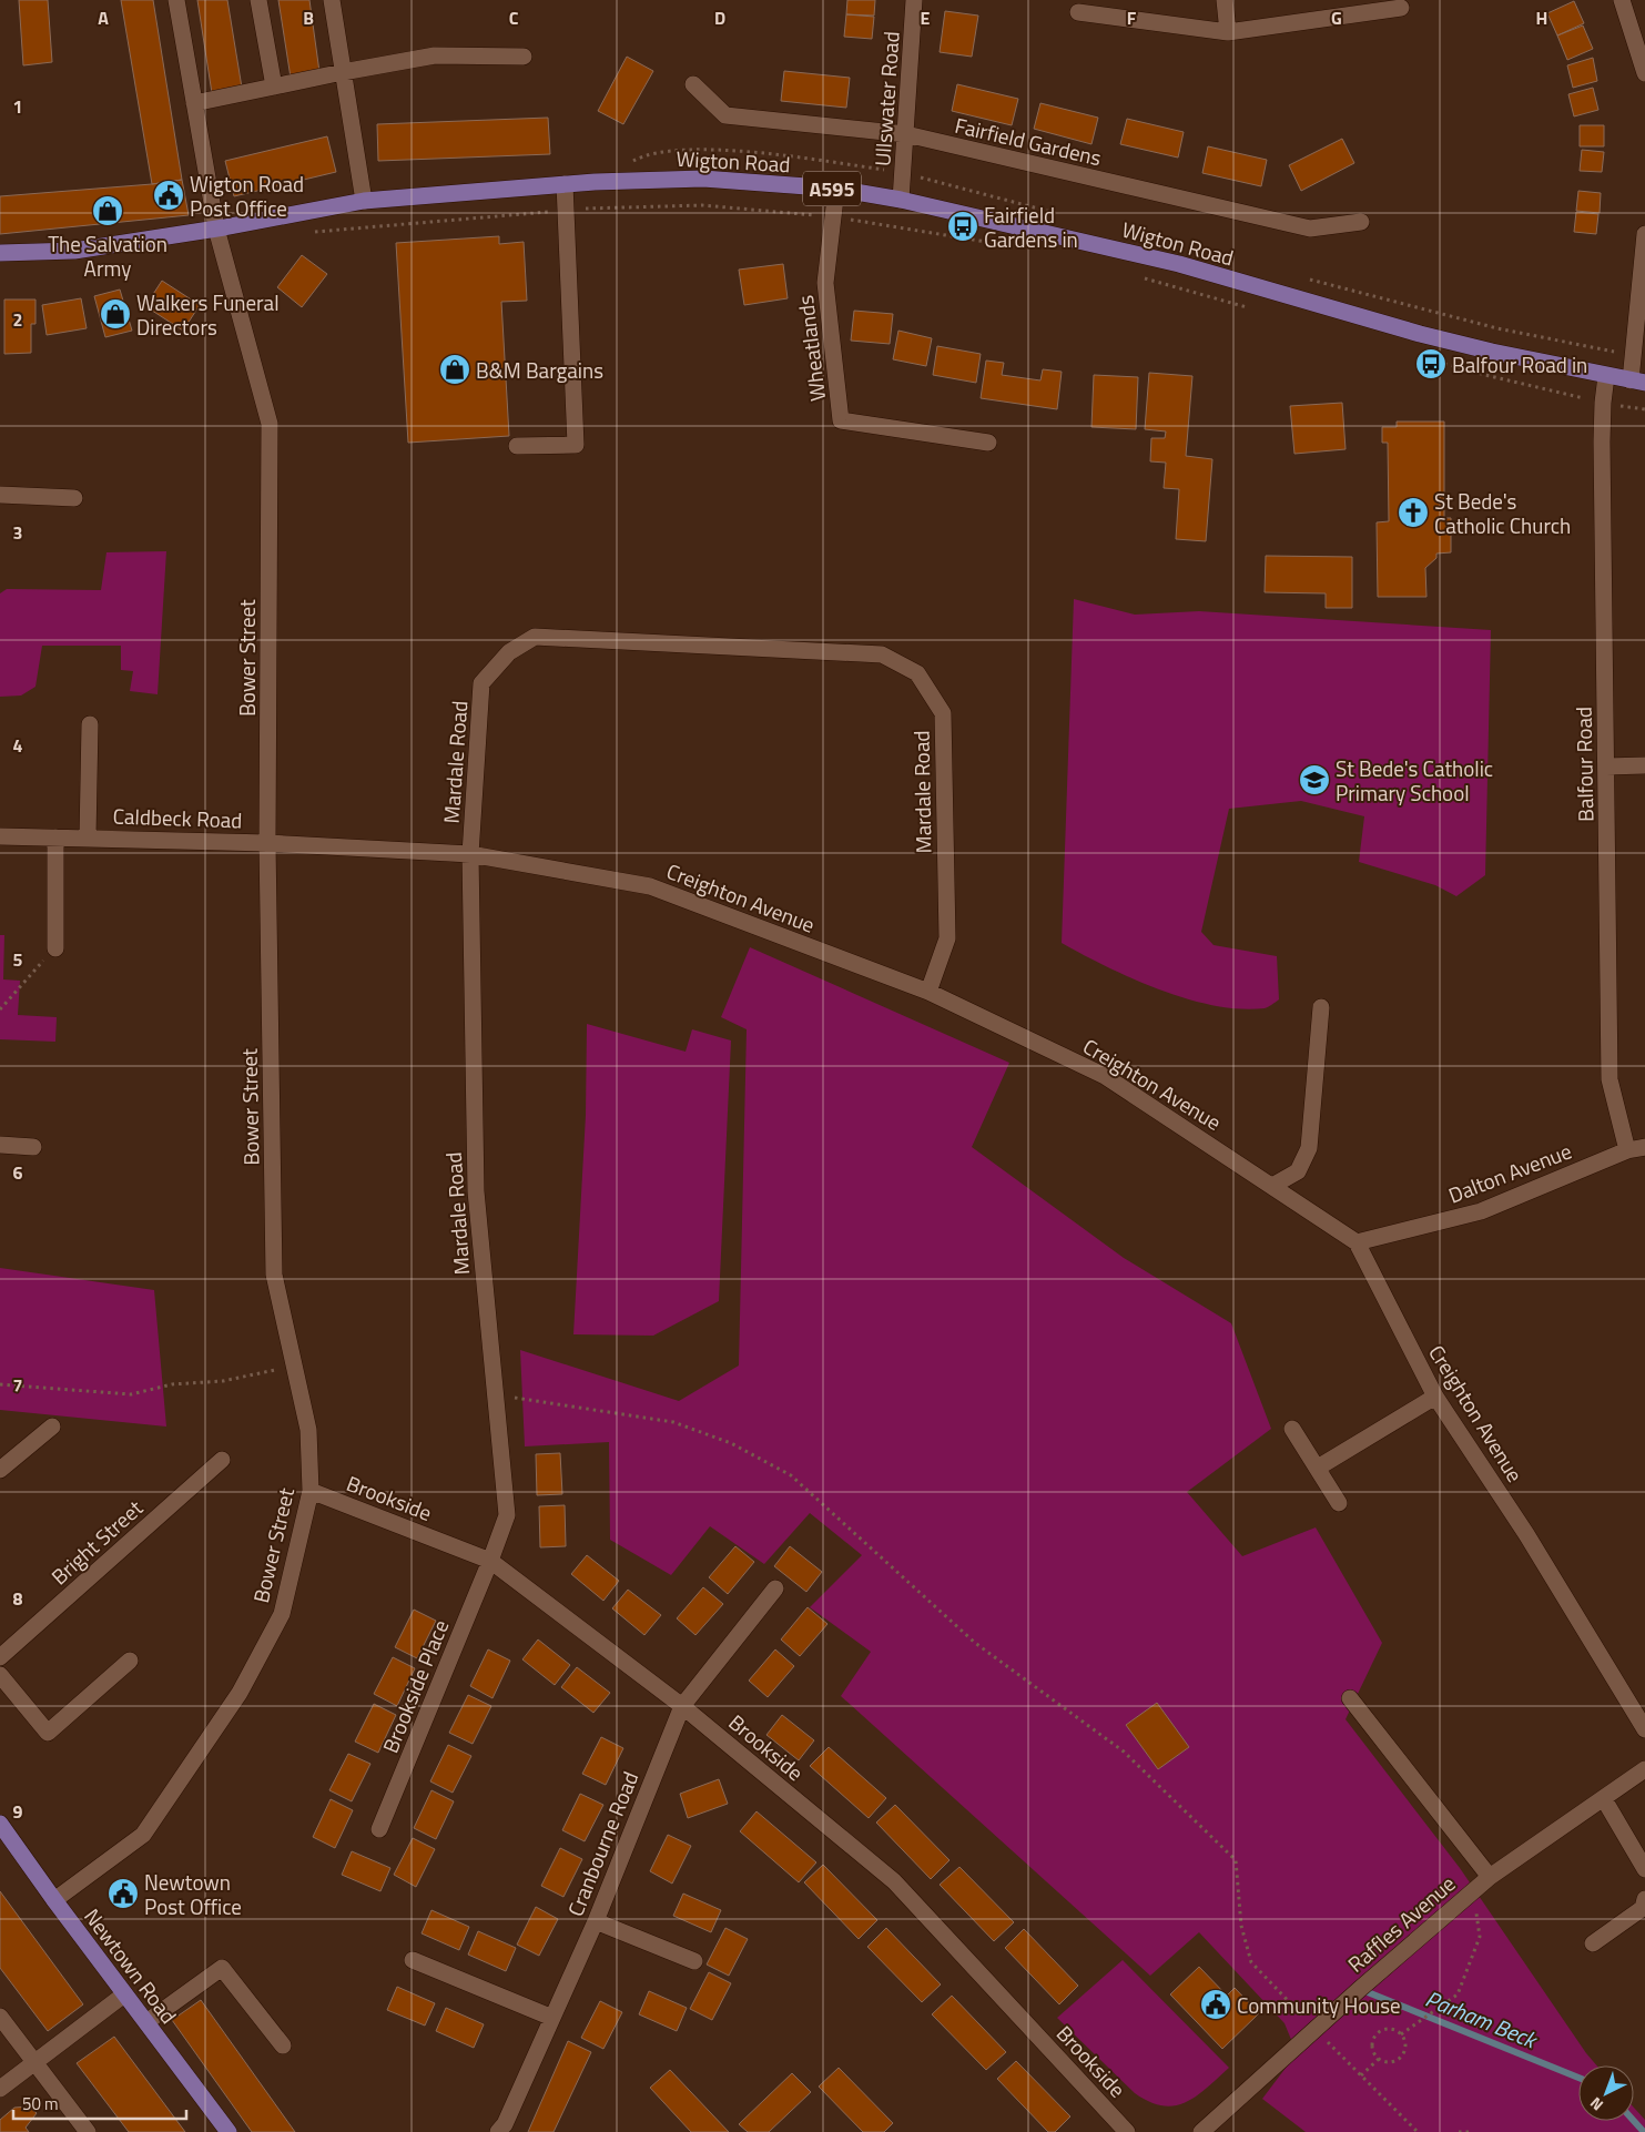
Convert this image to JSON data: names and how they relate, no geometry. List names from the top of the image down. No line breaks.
{"streets":{"main road":["Wigton Road","A595","Newtown Road"],"street":["Ullswater Road","Fairfield Gardens","Wheatlands","Bower Street","Mardale Road","Balfour Road","Caldbeck Road","Creighton Avenue","Dalton Avenue","Brookside","Bright Street","Brookside Place","Cranbourne Road","Raffles Avenue"]},"crossings":[["Ullswater Road","Fairfield Gardens"],["Ullswater Road","Wigton Road"],["Wigton Road","Wheatlands"],["Wigton Road","Bower Street"],["Wigton Road","Balfour Road"],["Bower Street","Caldbeck Road"],["Bower Street","Creighton Avenue"],["Bower Street","Brookside"],["Bower Street","Newtown Road"],["Mardale Road","Creighton Avenue"],["Mardale Road","Brookside"],["Mardale Road","Brookside Place"],["Balfour Road","Dalton Avenue"],["Caldbeck Road","Creighton Avenue"],["Creighton Avenue","Dalton Avenue"],["Brookside","Brookside Place"],["Brookside","Cranbourne Road"]],"water":["Parham Beck"],"places":{"public building":["Wigton Road Post Office","Newtown Post Office","Community House"],"shop":["The Salvation Army","Walkers Funeral Directors","B&M Bargains"],"bus stop":["Fairfield Gardens in","Balfour Road in"],"church":["St Bede's Catholic Church"],"school or university":["St Bede's Catholic Primary School"]},"scale_bar":"50 m","north":"bottom left","grid":{"columns":["A","B","C","D","E","F","G","H"],"rows":["1","2","3","4","5","6","7","8","9"]}}
